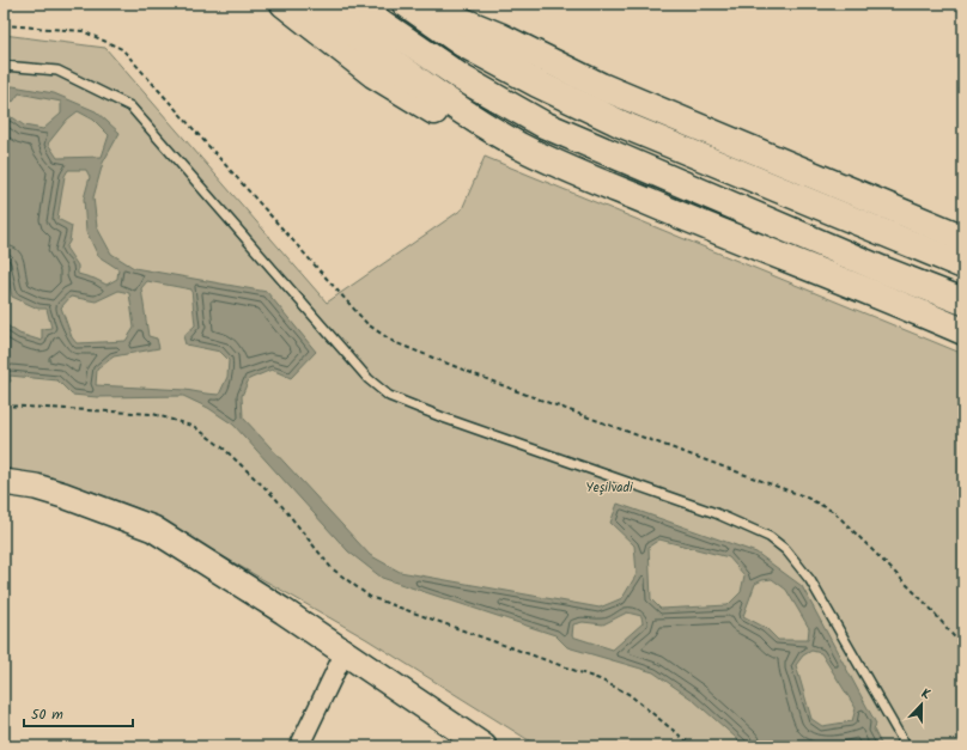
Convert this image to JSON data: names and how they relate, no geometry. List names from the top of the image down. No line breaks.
{"parks":["Yeşilvadi"],"scale_bar":"50 m","north":"top"}
